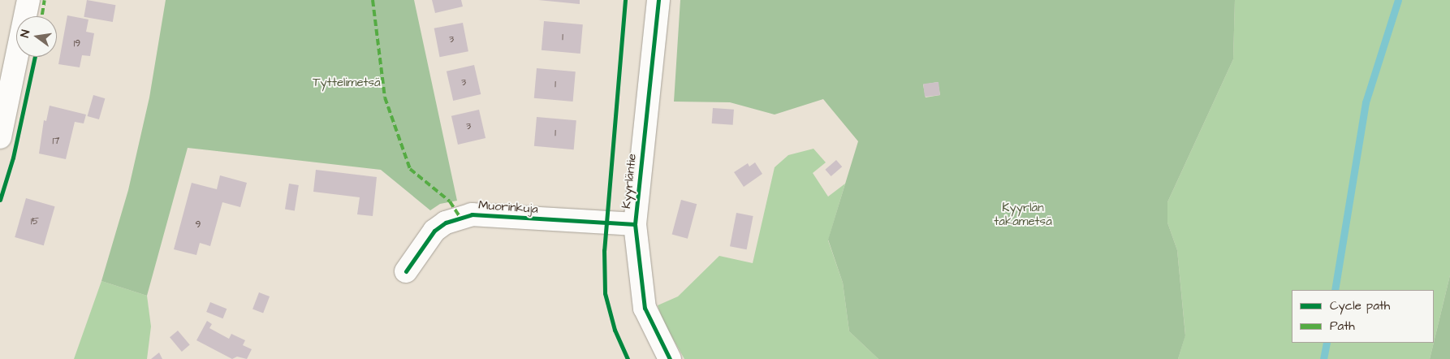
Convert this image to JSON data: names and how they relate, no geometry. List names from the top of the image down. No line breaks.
{"streets":{"street":["Kyyrläntie","Muorinkuja"]},"crossings":[["Kyyrläntie","Muorinkuja"]],"parks":["Tyttelimetsä","Kyyrlän takametsä"],"house_numbers":["1","3","19","3","1","3","1","17","15","9"],"legend":["Cycle path","Path"],"north":"left"}
